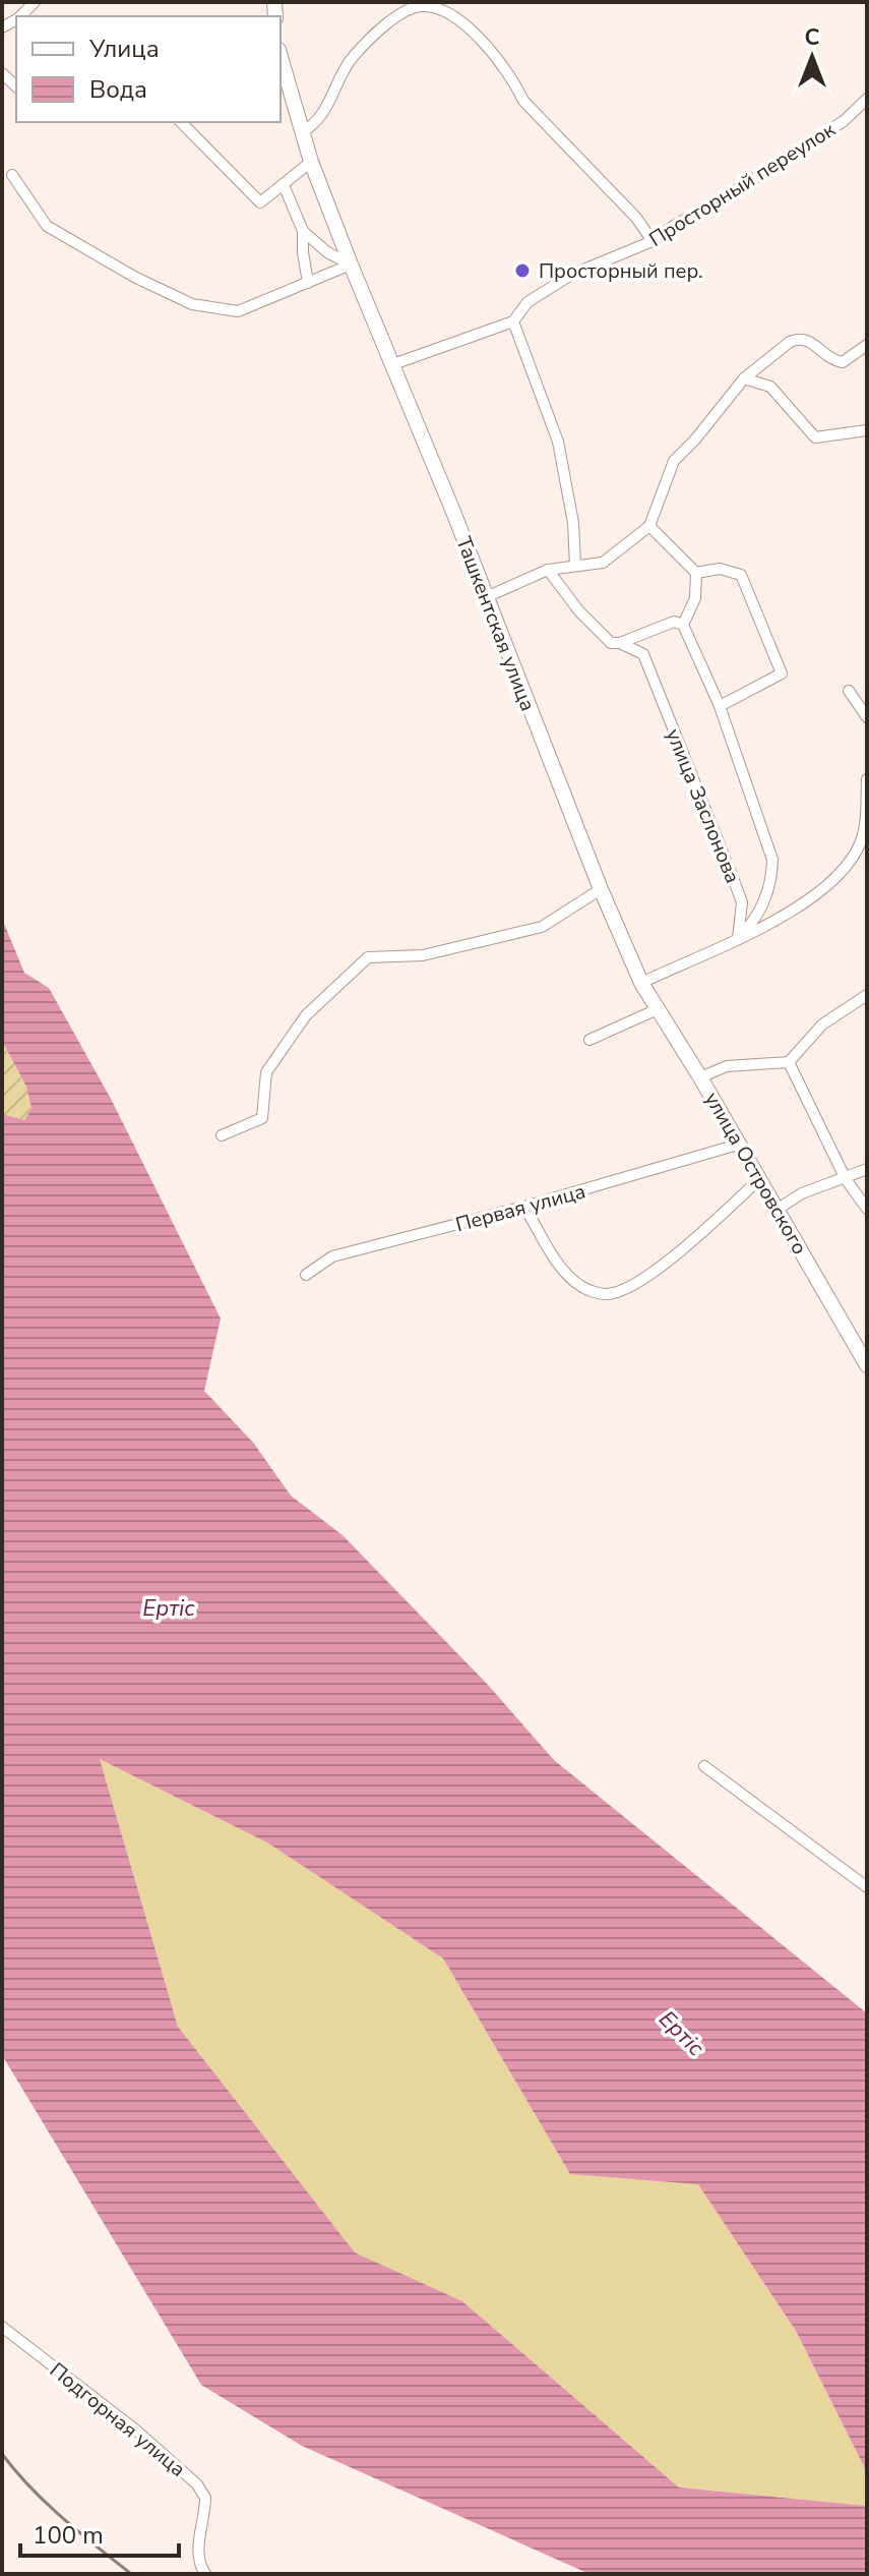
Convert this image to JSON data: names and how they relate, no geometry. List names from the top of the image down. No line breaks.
{"streets":{"main road":["Ташкентская улица","улица Островского"],"street":["Просторный переулок","улица Заслонова","Первая улица","Подгорная улица"]},"crossings":[["Просторный переулок","Ташкентская улица"],["Ташкентская улица","улица Островского"],["улица Островского","Первая улица"]],"water":["Ертіс"],"places":["Просторный пер."],"legend":["Улица","Вода"],"scale_bar":"100 m","north":"top"}
